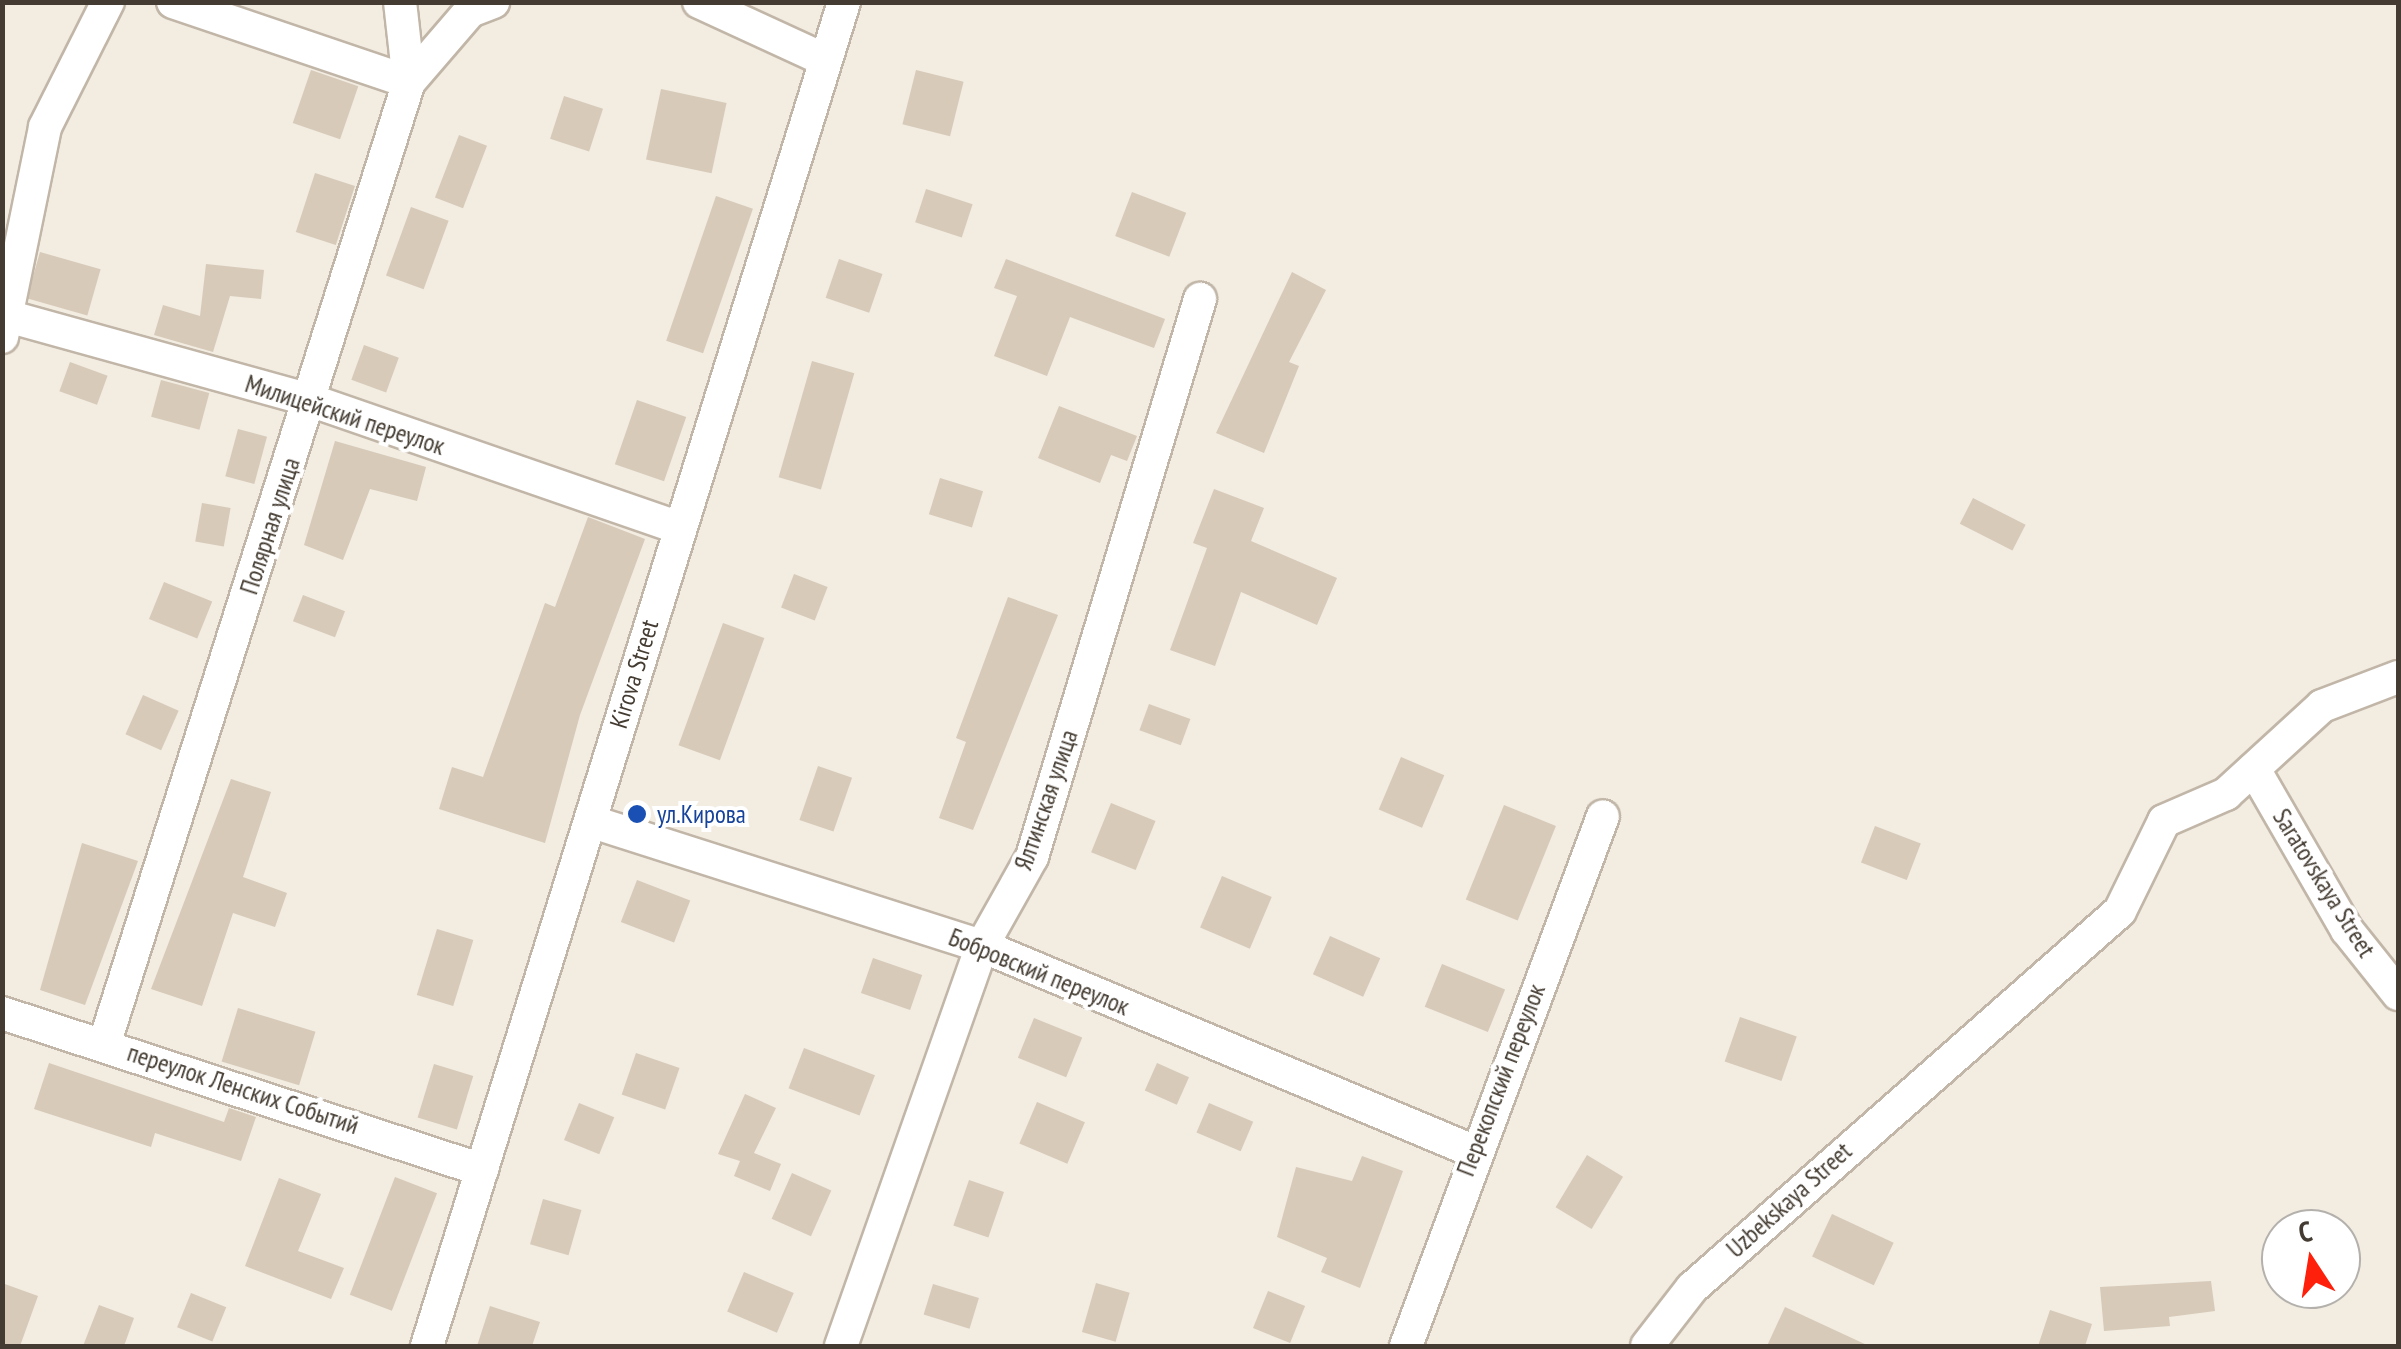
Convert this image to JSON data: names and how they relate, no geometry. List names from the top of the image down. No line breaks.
{"streets":{"street":["Милицейский переулок","Полярная улица","Kirova Street","Ялтинская улица","Saratovskaya Street","Бобровский переулок","Перекопский переулок","переулок Ленских Событий","Uzbekskaya Street"]},"crossings":[["Милицейский переулок","Полярная улица"],["Милицейский переулок","Kirova Street"],["Полярная улица","переулок Ленских Событий"],["Kirova Street","Бобровский переулок"],["Kirova Street","переулок Ленских Событий"],["Ялтинская улица","Бобровский переулок"],["Saratovskaya Street","Uzbekskaya Street"],["Бобровский переулок","Перекопский переулок"]],"places":["ул.Кирова"],"north":"top"}
